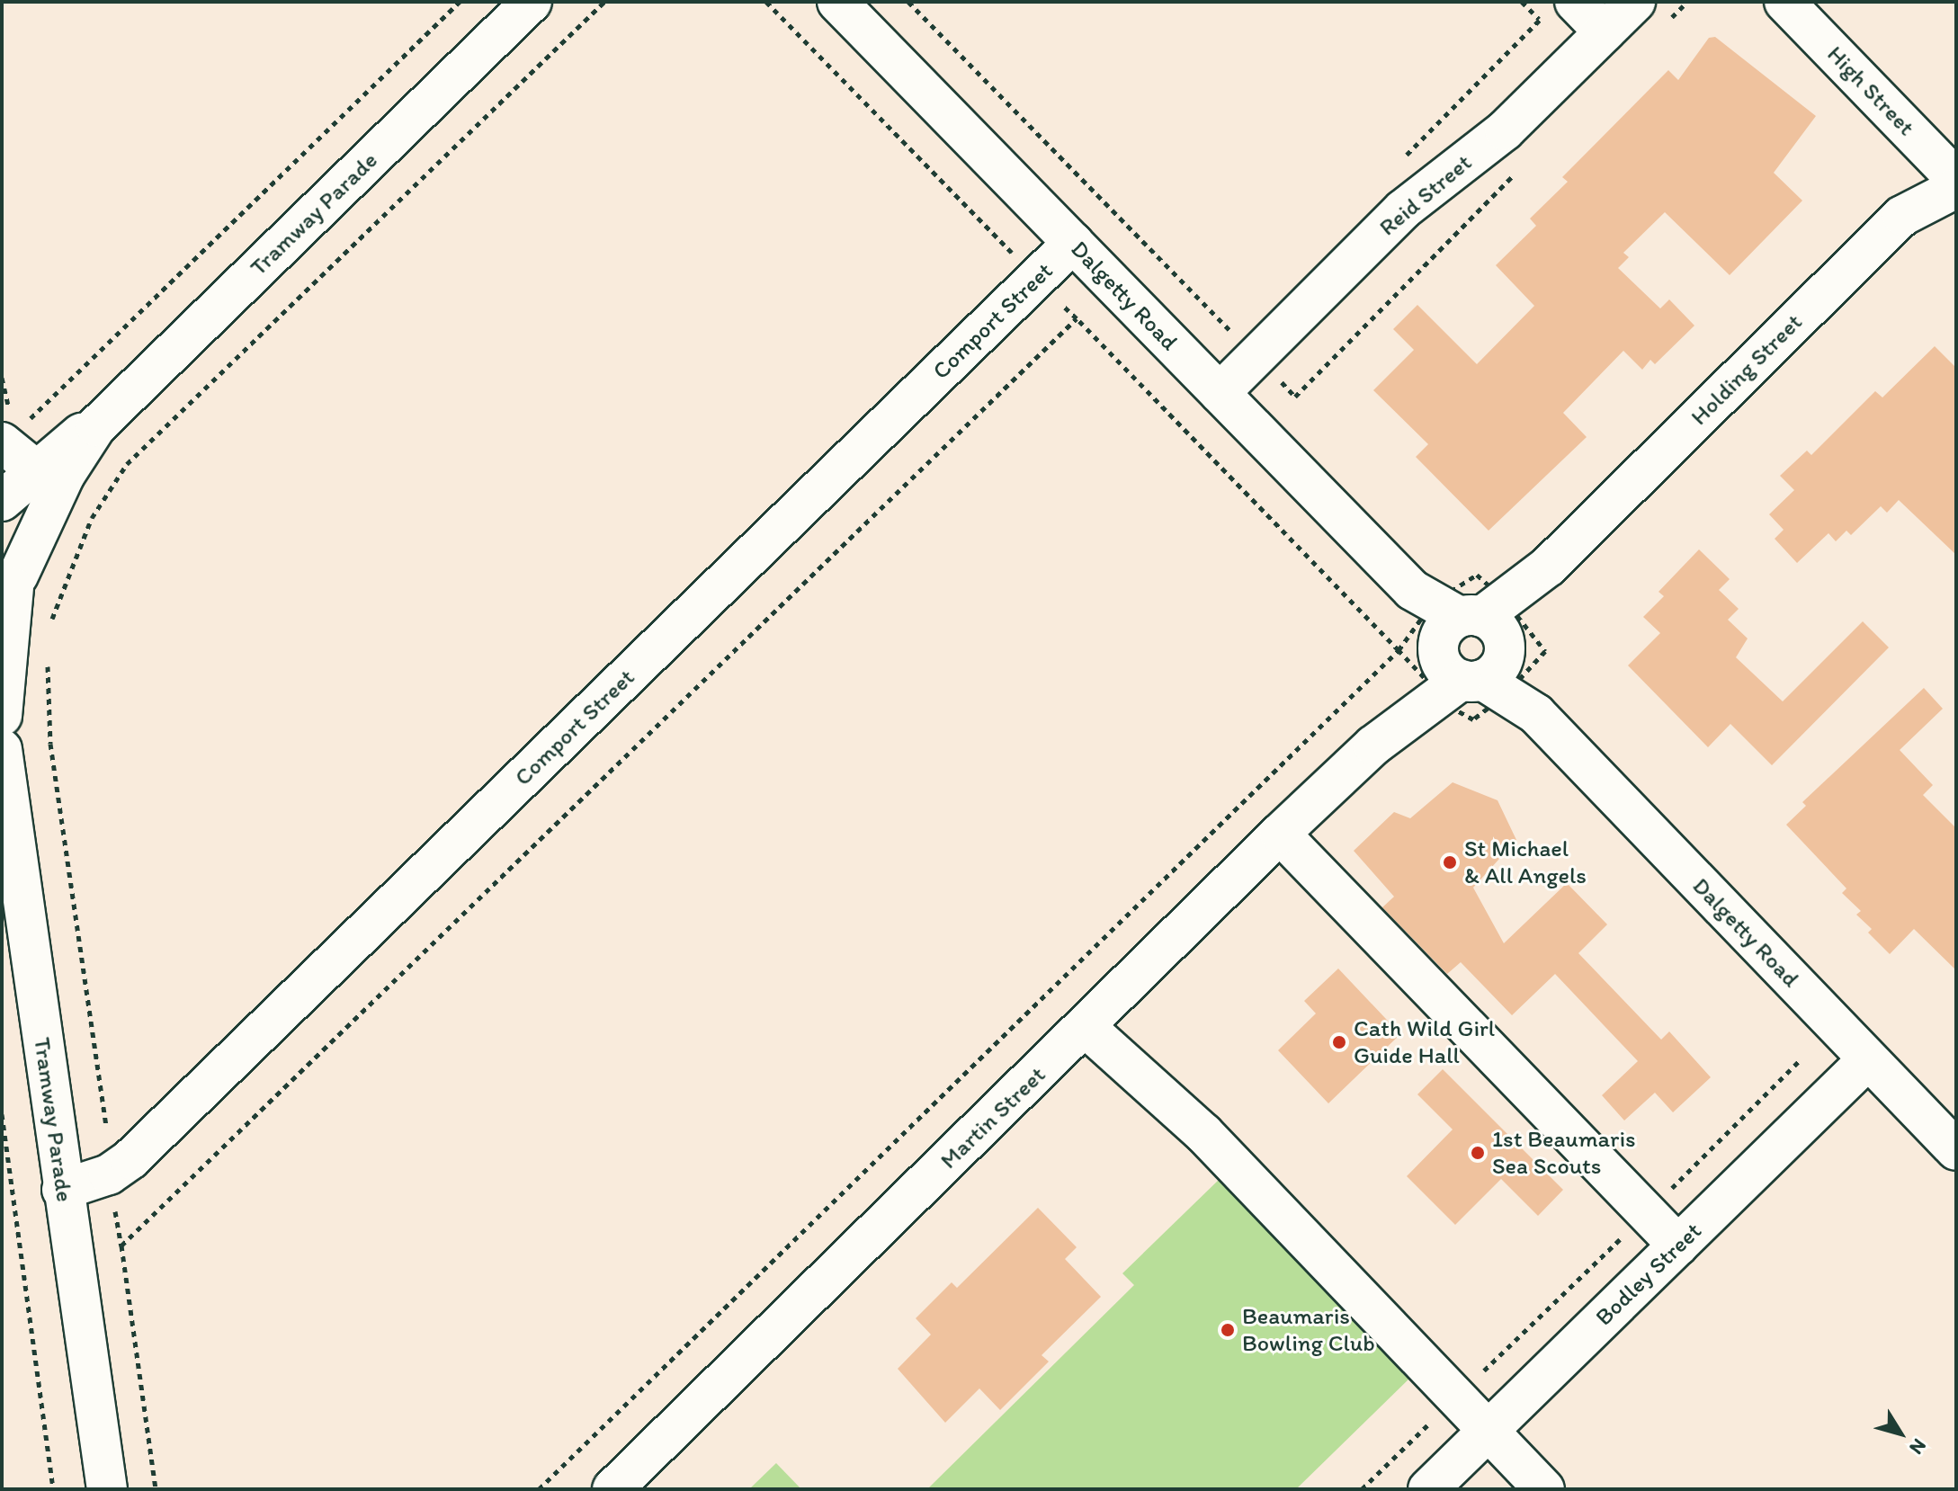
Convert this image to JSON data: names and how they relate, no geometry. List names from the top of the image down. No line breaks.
{"streets":{"street":["High Street","Reid Street","Tramway Parade","Dalgetty Road","Comport Street","Holding Street","Martin Street","Bodley Street"]},"crossings":[["Reid Street","Dalgetty Road"],["Tramway Parade","Comport Street"],["Dalgetty Road","Comport Street"],["Dalgetty Road","Holding Street"],["Dalgetty Road","Martin Street"],["Dalgetty Road","Bodley Street"],["Holding Street","Martin Street"]],"places":["St Michael & All Angels","Cath Wild Girl Guide Hall","1st Beaumaris Sea Scouts","Beaumaris Bowling Club"],"north":"bottom right"}
